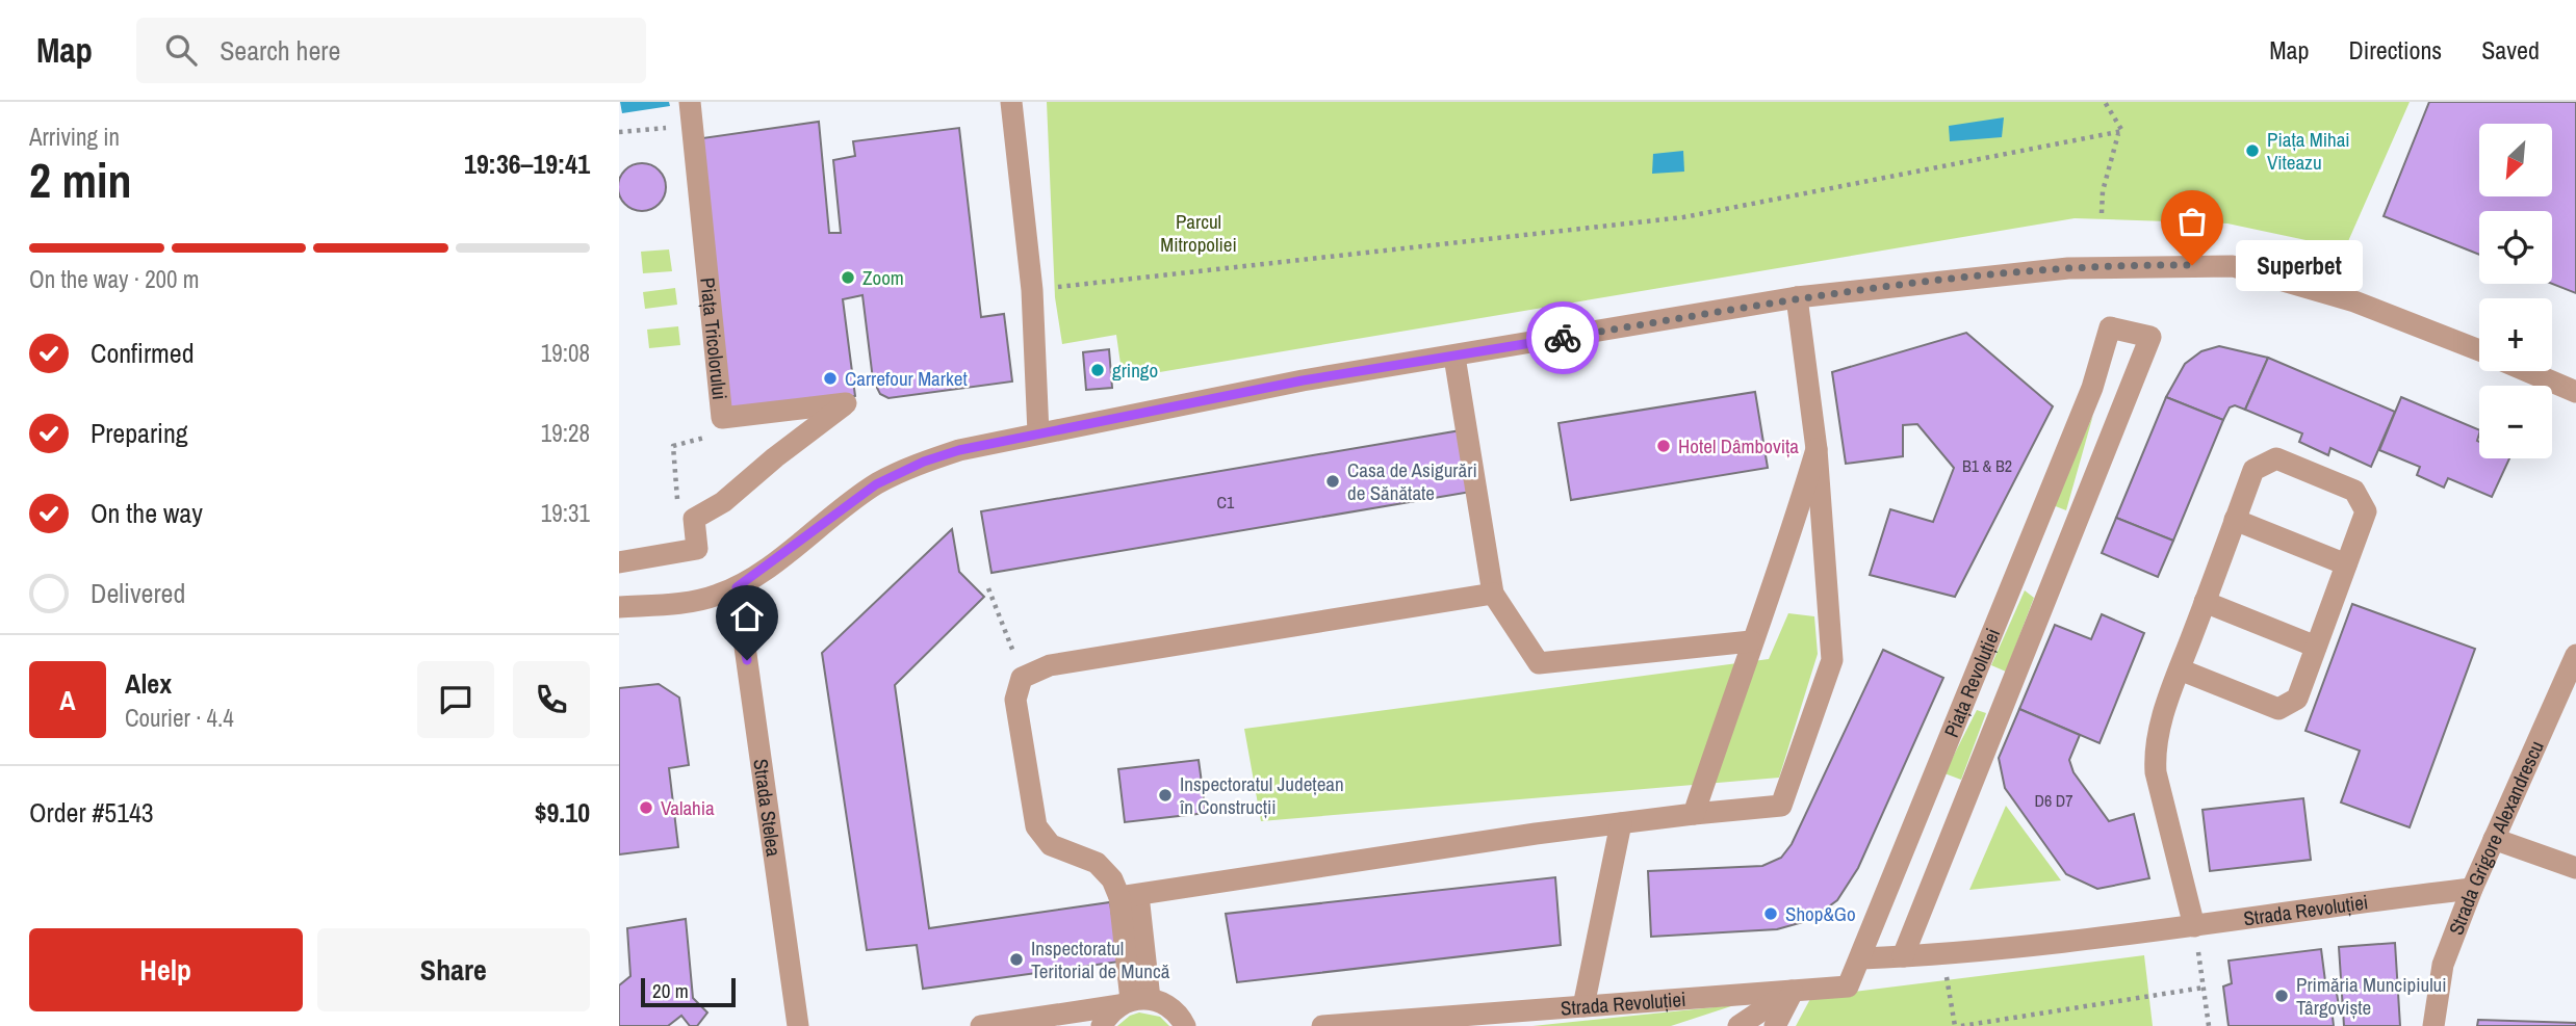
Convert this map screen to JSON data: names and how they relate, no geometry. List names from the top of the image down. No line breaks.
{"streets":{"street":["Piața Tricolorului","Piața Revoluției","Strada Stelea","Strada Grigore Alexandrescu","Strada Revoluției"]},"crossings":[["Piața Revoluției","Strada Revoluției"],["Strada Grigore Alexandrescu","Strada Revoluției"]],"parks":["Parcul Mitropoliei"],"places":["Piața Mihai Viteazu","Superbet","Zoom","gringo","Carrefour Market","Hotel Dâmbovița","Casa de Asigurări de Sănătate","Inspectoratul Județean în Construcții","Valahia","Shop&Go","Inspectoratul Teritorial de Muncă","Primăria Muncipiului Târgoviște"],"house_numbers":["B1 & B2","C1","D6 D7"],"scale_bar":"20 m","north":"bottom left","page":{"header":"Map","search":"Search here","nav":["Map","Directions","Saved"],"heading":["2 min","Arriving in","19:36–19:41"],"panel":["Alex","Courier · 4.4","Order #5143","$9.10"],"map_buttons":["+","−"],"bar":"On the way · 200 m","bubble":"Superbet","list":[["Confirmed","19:08"],["Preparing","19:28"],["On the way","19:31"],"Delivered"],"round":"A","buttons":["Help","Share"],"scale":"20 m"}}
